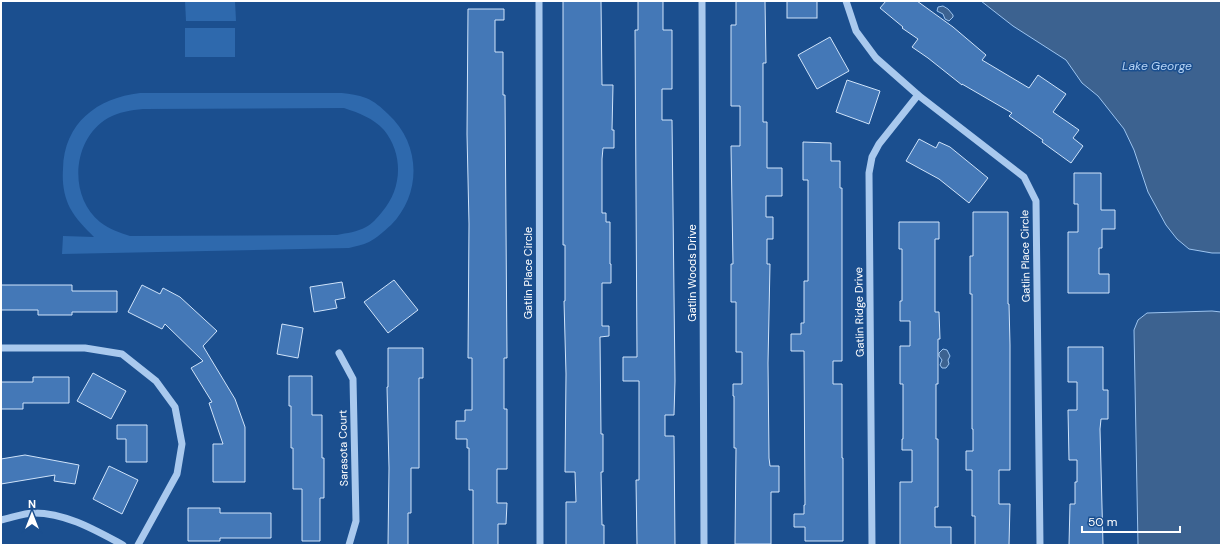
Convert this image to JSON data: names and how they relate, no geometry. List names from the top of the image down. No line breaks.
{"streets":{"street":["Gatlin Place Circle","Gatlin Woods Drive","Gatlin Ridge Drive","Sarasota Court"]},"crossings":[["Gatlin Place Circle","Gatlin Ridge Drive"]],"water":["Lake George"],"scale_bar":"50 m","north":"top"}
